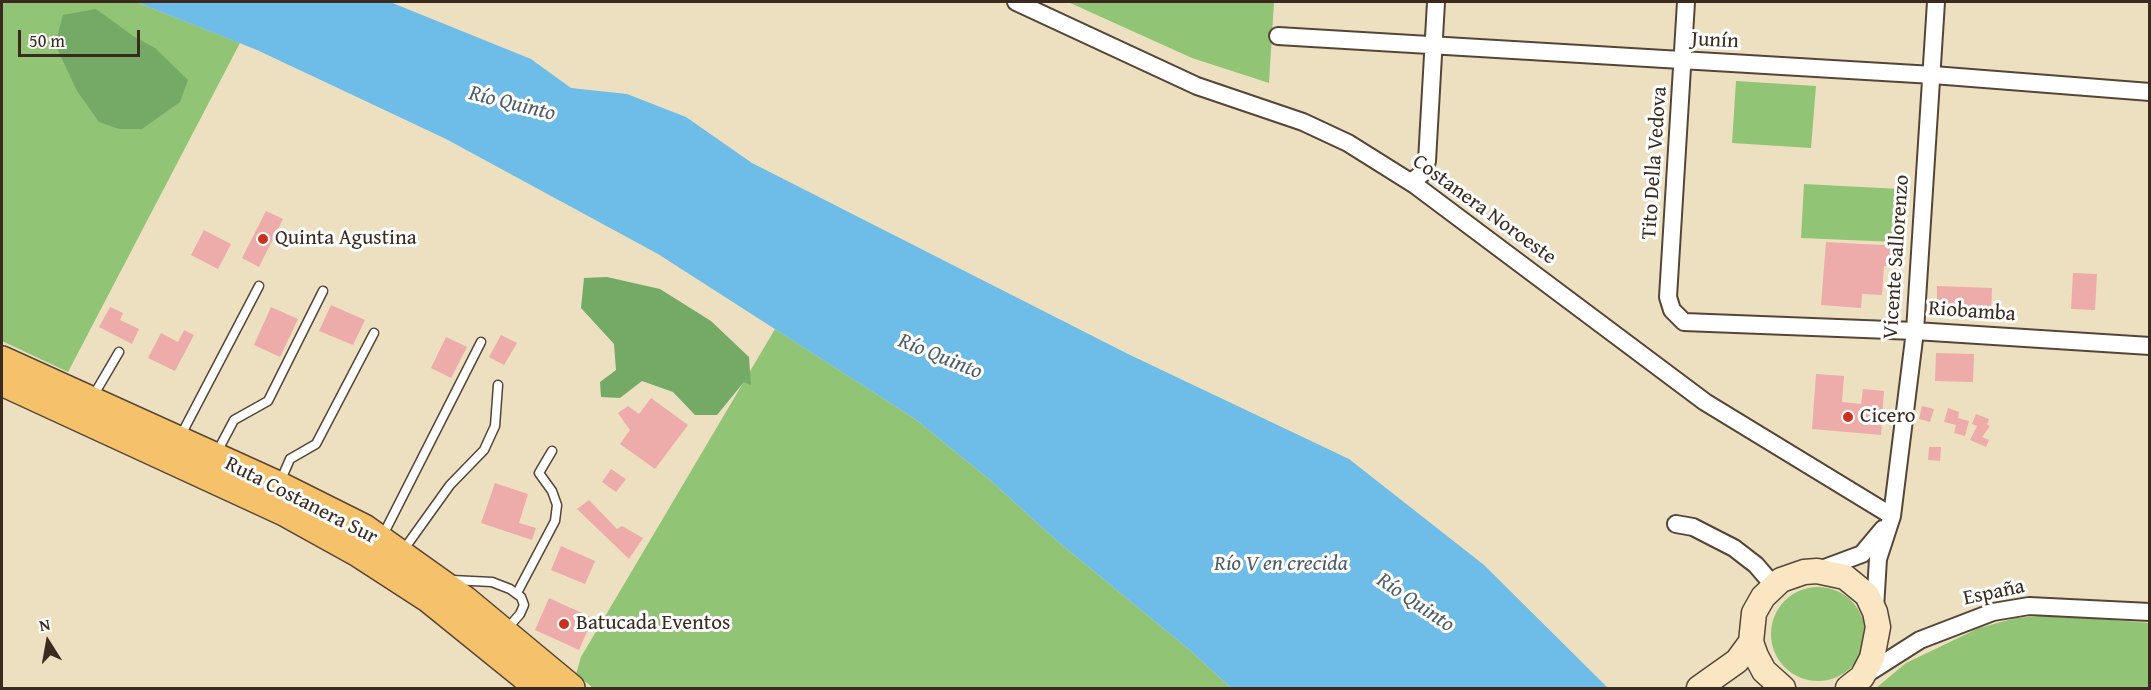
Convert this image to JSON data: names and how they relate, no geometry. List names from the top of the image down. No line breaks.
{"streets":{"main road":["Ruta Costanera Sur"],"street":["Junín","Tito Della Vedova","Costanera Noroeste","Vicente Sallorenzo","Riobamba","España"]},"crossings":[["Junín","Tito Della Vedova"],["Junín","Vicente Sallorenzo"],["Tito Della Vedova","Riobamba"],["Costanera Noroeste","Vicente Sallorenzo"],["Vicente Sallorenzo","Riobamba"]],"water":["Río Quinto","Río V en crecida"],"places":["Quinta Agustina","Cicero","Batucada Eventos"],"scale_bar":"50 m","north":"top"}
